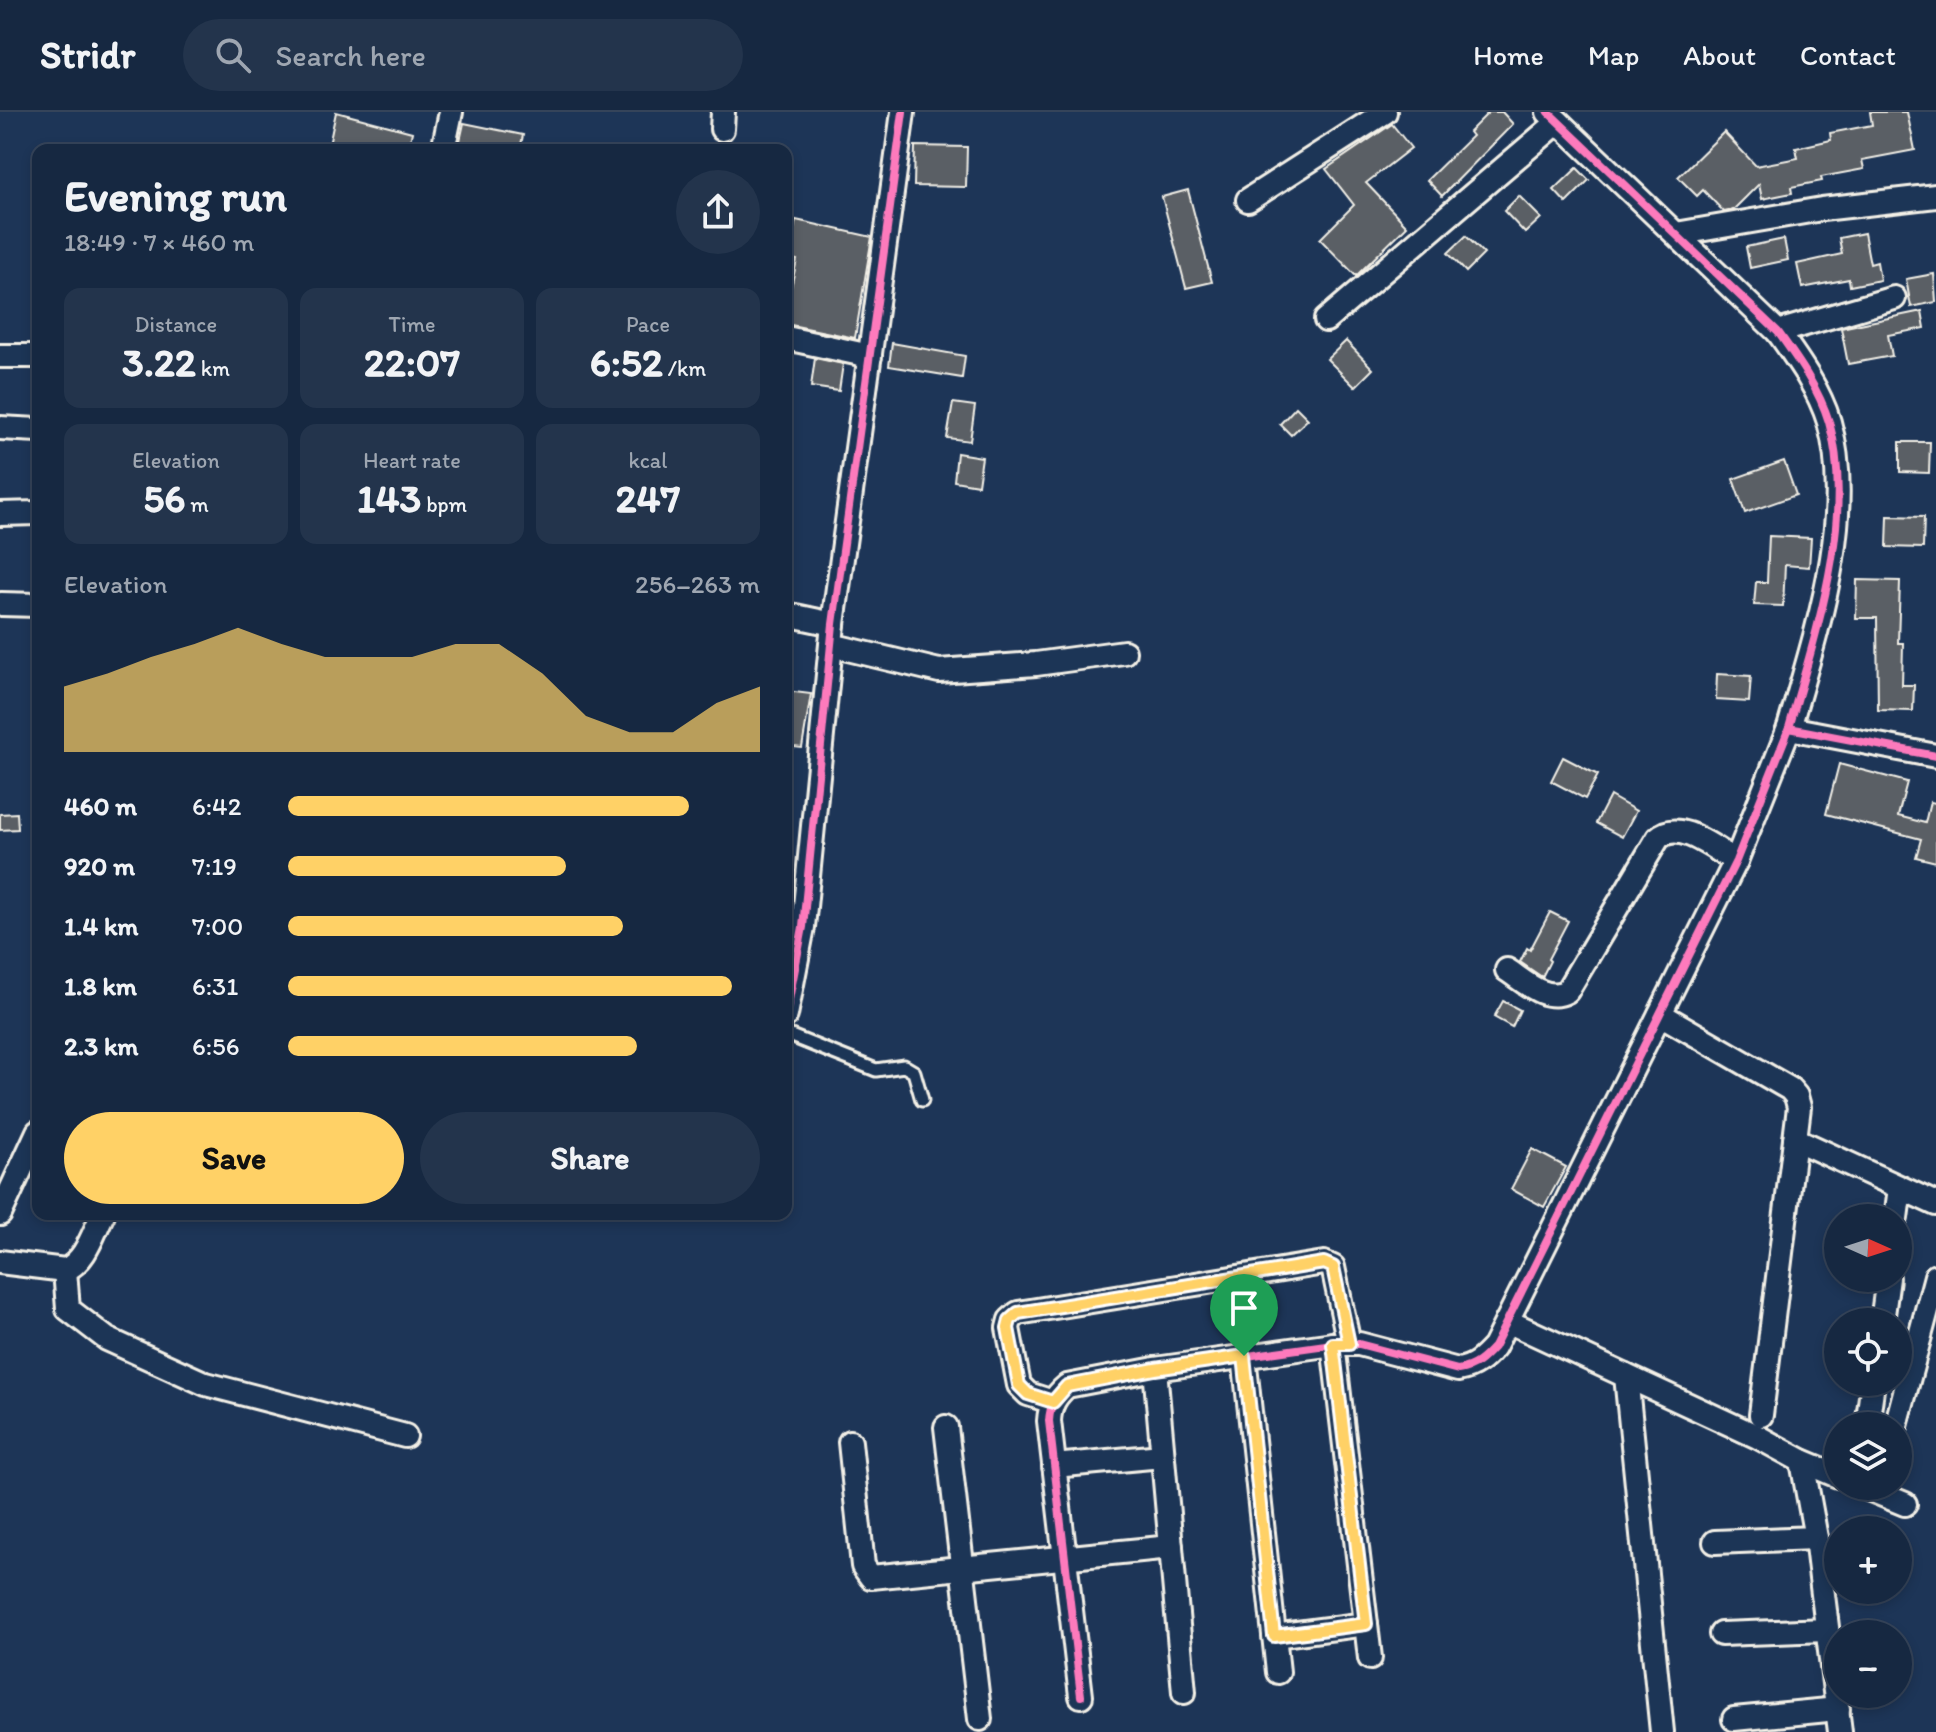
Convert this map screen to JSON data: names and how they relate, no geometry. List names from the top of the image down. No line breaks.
{"north":"right","page":{"header":"Stridr","search":"Search here","nav":["Home","Map","About","Contact"],"heading":["Evening run","18:49 · 7 × 460 m"],"stats":[["Distance","3.22 km"],["Time","22:07"],["Pace","6:52 /km"],["Elevation","56 m"],["Heart rate","143 bpm"],["kcal","247"]],"chart":["Elevation","256–263 m"],"list":[{"name":"460 m","note":"6:42"},{"name":"920 m","note":"7:19"},{"name":"1.4 km","note":"7:00"},{"name":"1.8 km","note":"6:31"},{"name":"2.3 km","note":"6:56"}],"buttons":["Save","Share"],"map_buttons":["+","−"]}}
